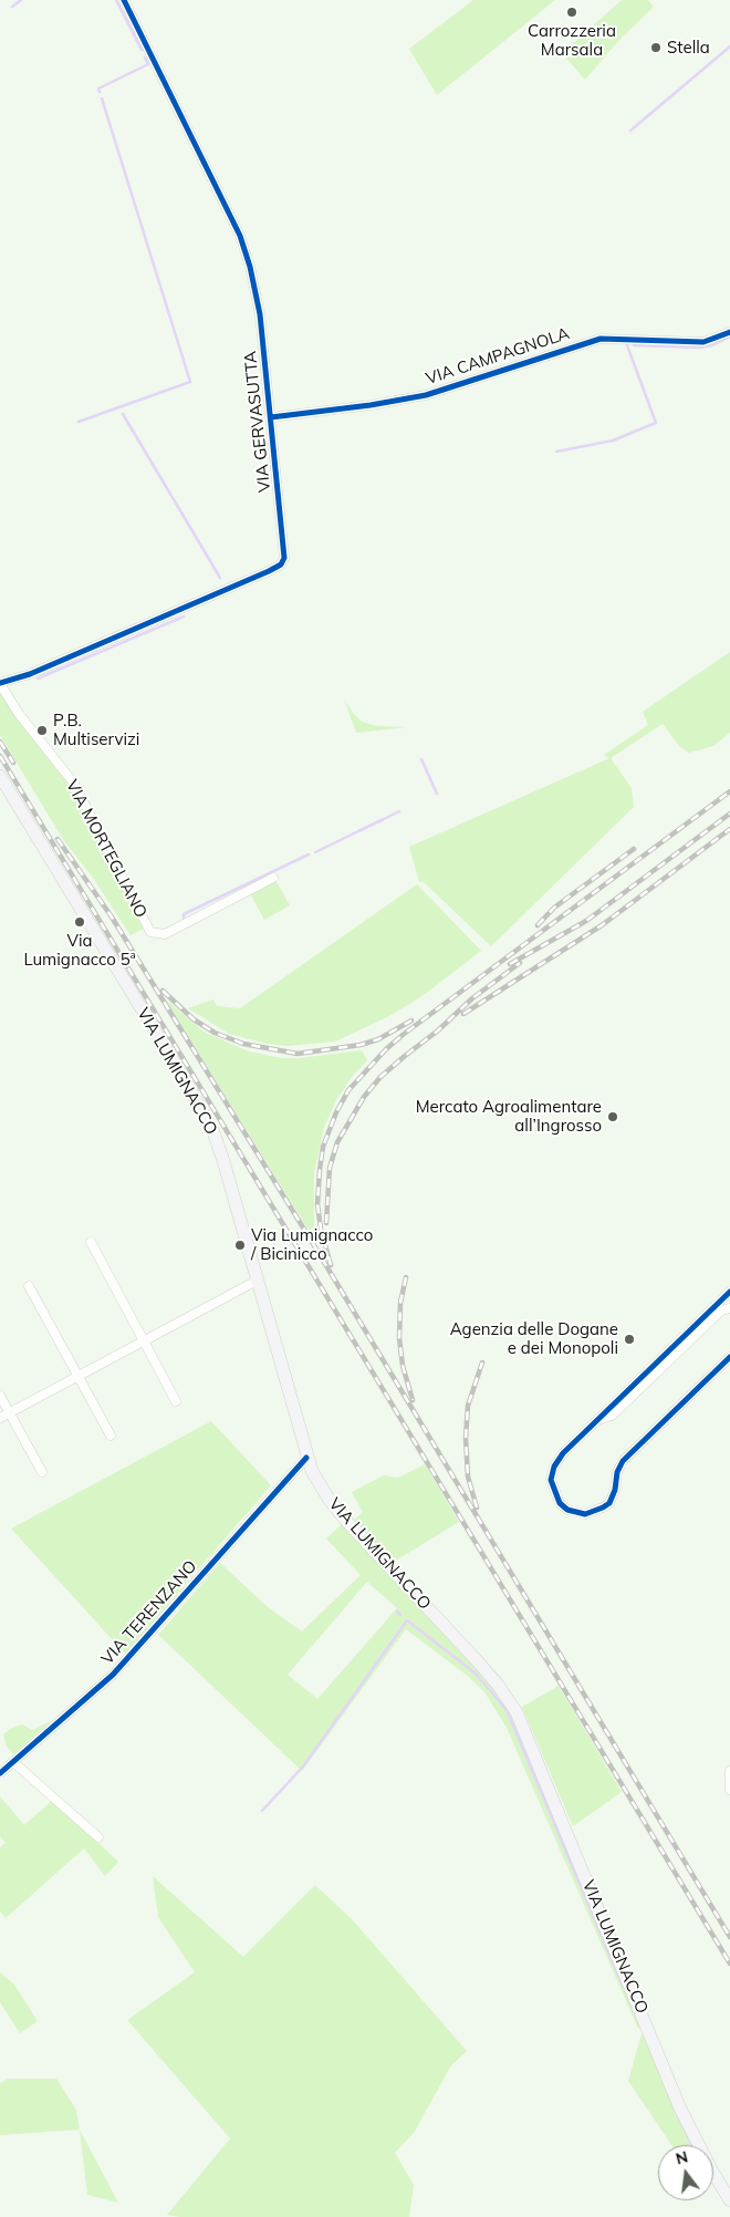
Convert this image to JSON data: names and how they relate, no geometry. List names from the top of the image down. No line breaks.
{"streets":{"main road":["VIA LUMIGNACCO"],"street":["VIA CAMPAGNOLA","VIA GERVASUTTA","VIA MORTEGLIANO","VIA TERENZANO"]},"crossings":[["VIA CAMPAGNOLA","VIA GERVASUTTA"],["VIA GERVASUTTA","VIA MORTEGLIANO"],["VIA LUMIGNACCO","VIA TERENZANO"]],"places":["Carrozzeria Marsala","Stella","P.B. Multiservizi","Via Lumignacco 5ª","Mercato Agroalimentare all’Ingrosso","Via Lumignacco / Bicinicco","Agenzia delle Dogane e dei Monopoli"],"north":"top"}
